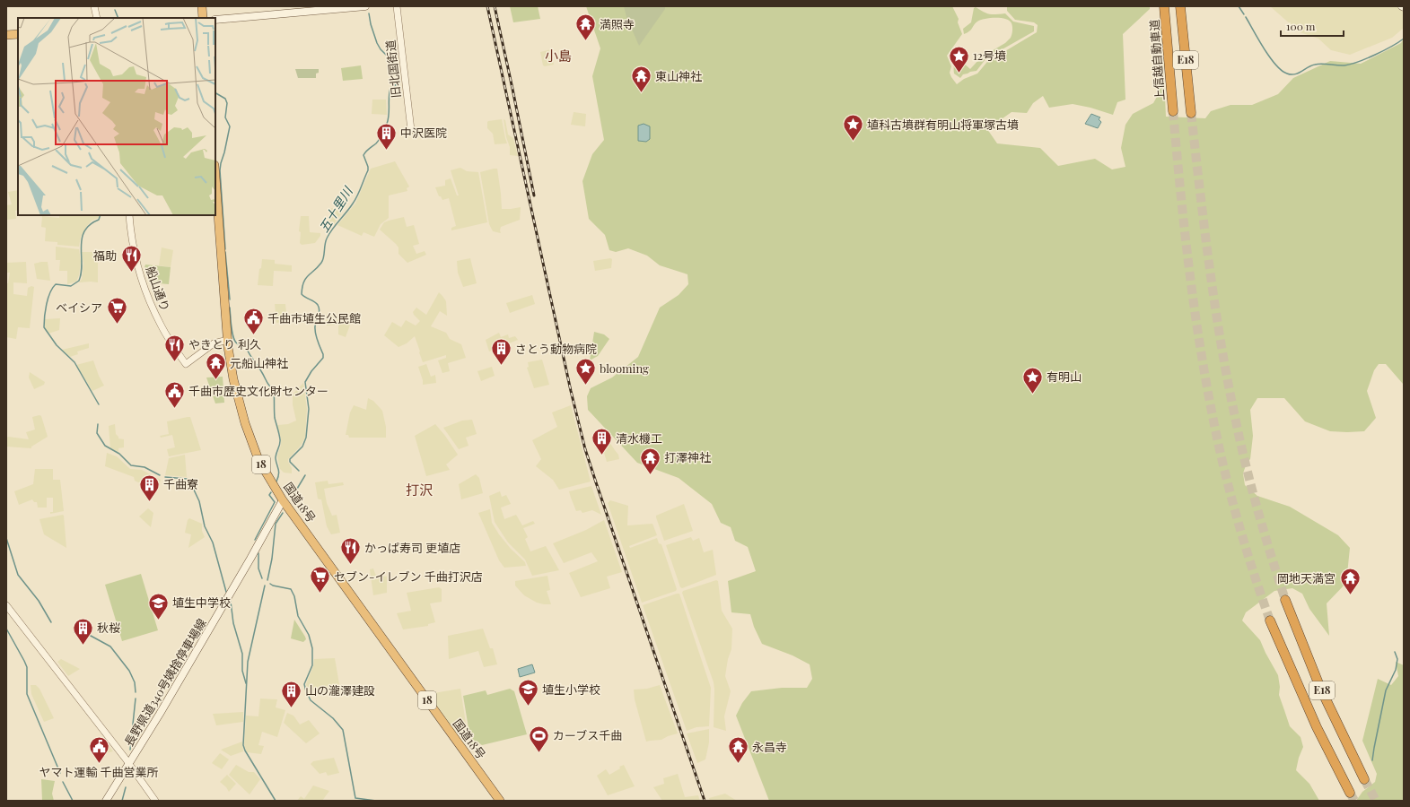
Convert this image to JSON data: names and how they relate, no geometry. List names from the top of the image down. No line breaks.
{"streets":{"highway":["上信越自動車道","E18","18","国道18号"],"main road":["長野県道340号姨捨停車場線"],"street":["旧北国街道","船山通り"]},"crossings":[["船山通り","国道18号"],["国道18号","長野県道340号姨捨停車場線"]],"districts":["小島","打沢"],"water":["五十里川"],"places":{"temple":["満照寺","東山神社","元船山神社","打澤神社","岡地天満宮","永昌寺"],"place":["12号墳","埴科古墳群有明山将軍塚古墳","blooming","有明山"],"building":["中沢医院","さとう動物病院","清水機工","千曲寮","秋桜","山の瀧澤建設"],"restaurant":["福助","やきとり 利久","かっぱ寿司 更埴店"],"supermarket":["ベイシア","セブン-イレブン 千曲打沢店"],"public building":["千曲市埴生公民館","千曲市歴史文化財センター","ヤマト運輸 千曲営業所"],"school or university":["埴生中学校","埴生小学校"],"sports":["カーブス千曲"]},"scale_bar":"100 m"}
